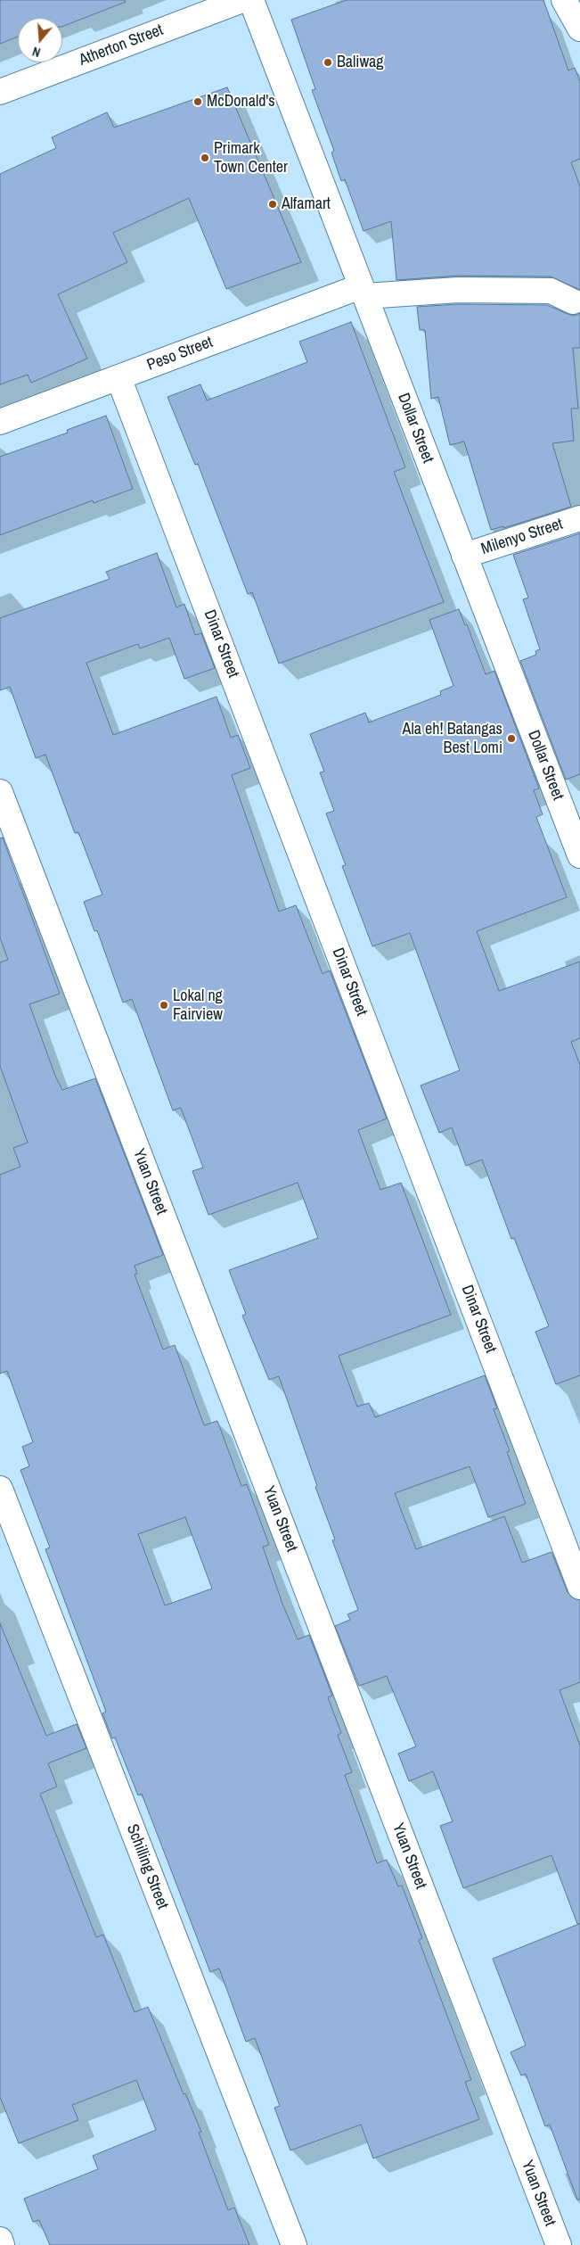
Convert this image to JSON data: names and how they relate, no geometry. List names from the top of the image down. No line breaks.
{"streets":{"street":["Atherton Street","Peso Street","Dollar Street","Milenyo Street","Dinar Street","Yuan Street","Schilling Street"]},"crossings":[["Peso Street","Dollar Street"],["Peso Street","Dinar Street"],["Dollar Street","Milenyo Street"]],"places":["Baliwag","McDonald's","Primark Town Center","Alfamart","Ala eh! Batangas Best Lomi","Lokal ng Fairview"],"north":"bottom"}
